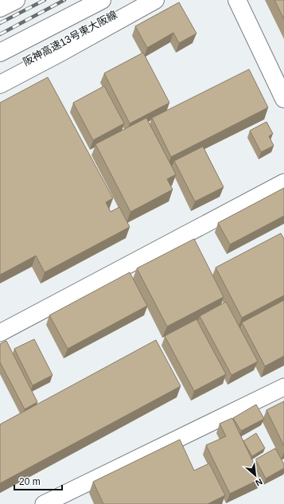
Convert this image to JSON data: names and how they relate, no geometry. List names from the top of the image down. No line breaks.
{"streets":{"main road":["阪神高速13号東大阪線"]},"scale_bar":"20 m","north":"bottom right"}
